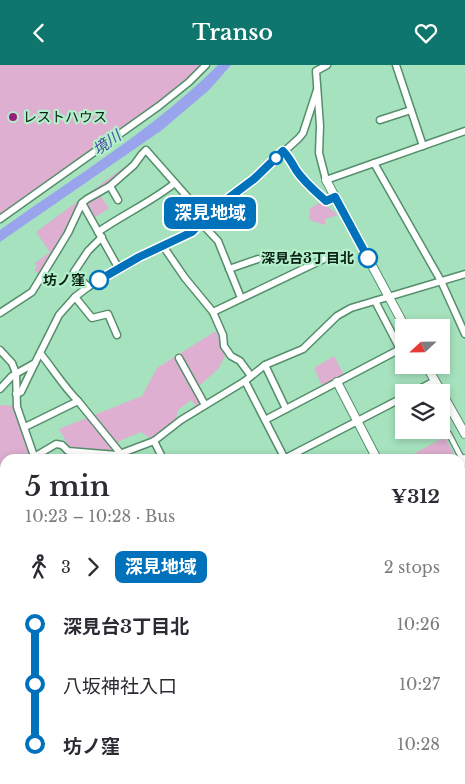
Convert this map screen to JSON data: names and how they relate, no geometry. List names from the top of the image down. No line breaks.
{"water":["境川"],"places":["レストハウス","深見台3丁目北","坊ノ窪"],"lines":["bus line 深見地域"],"north":"left","page":{"header":"Transo","on_map":"深見地域","heading":["5 min","10:23 – 10:28 · Bus","¥312"],"legs":["3","深見地域","2 stops"],"list":[{"name":"深見台3丁目北","value":"10:26"},{"name":"八坂神社入口","value":"10:27"},{"name":"坊ノ窪","value":"10:28"}]}}
